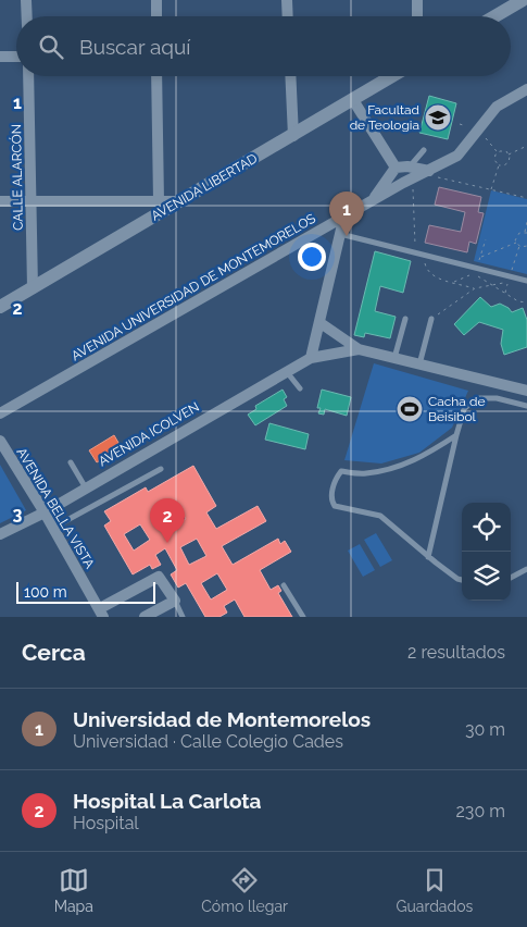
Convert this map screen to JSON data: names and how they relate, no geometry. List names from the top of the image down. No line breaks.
{"streets":{"street":["CALLE ALARCÓN","AVENIDA LIBERTAD","AVENIDA UNIVERSIDAD DE MONTEMORELOS","AVENIDA ICOLVEN","AVENIDA BELLA VISTA"]},"crossings":[["CALLE ALARCÓN","AVENIDA LIBERTAD"],["AVENIDA ICOLVEN","AVENIDA BELLA VISTA"]],"places":{"school or university":["Facultad de Teologia"],"sports":["Cacha de Beisibol"]},"scale_bar":"100 m","page":{"search":"Buscar aquí","pins":["1","2"],"scale":"100 m","heading":["Cerca","2 resultados"],"list":[{"mark":"1","name":"Universidad de Montemorelos","note":"Universidad · Calle Colegio Cades","value":"30 m"},{"mark":"2","name":"Hospital La Carlota","note":"Hospital","value":"230 m"}],"nav":["Mapa","Cómo llegar","Guardados"]},"grid":{"rows":["1","2","3"]}}
